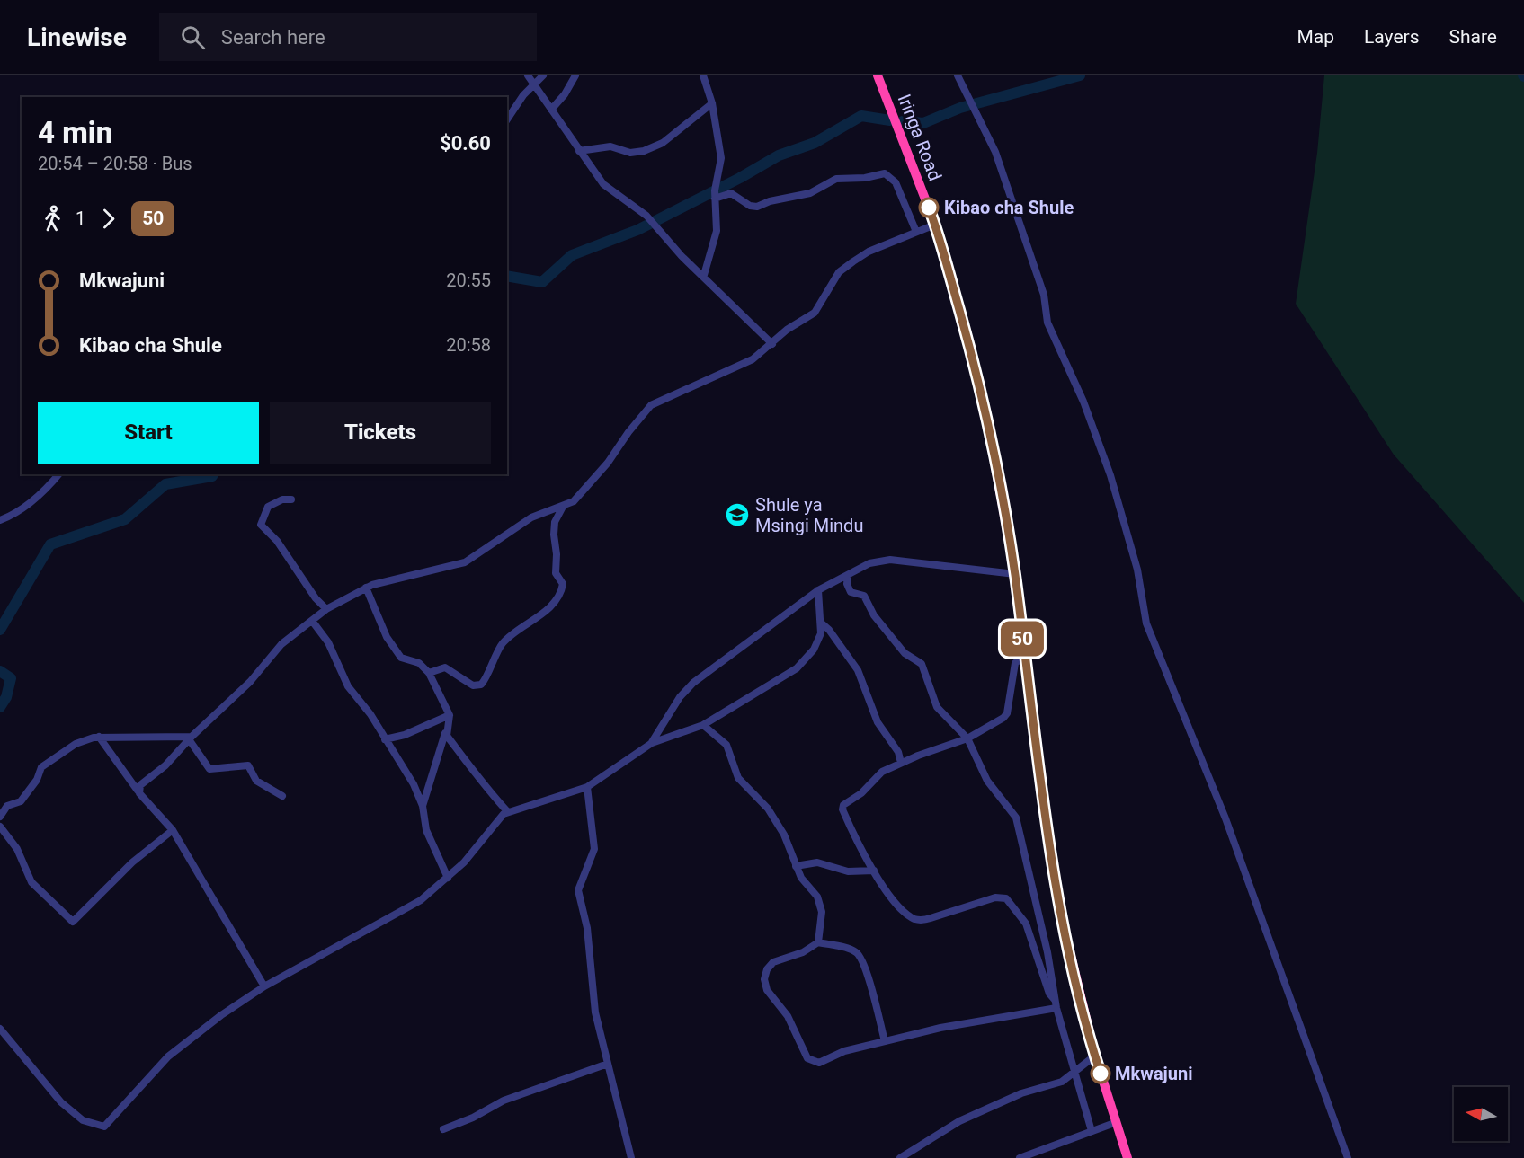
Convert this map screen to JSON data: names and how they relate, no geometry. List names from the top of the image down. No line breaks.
{"streets":{"highway":["Iringa Road"]},"places":{"other":["Kibao cha Shule","Mkwajuni"],"school or university":["Shule ya Msingi Mindu"]},"lines":["bus line 50"],"north":"left","page":{"header":"Linewise","search":"Search here","nav":["Map","Layers","Share"],"on_map":"50","heading":["4 min","20:54 – 20:58 · Bus","$0.60"],"legs":["1","50"],"list":[{"name":"Mkwajuni","value":"20:55"},{"name":"Kibao cha Shule","value":"20:58"}],"buttons":["Start","Tickets"]}}
